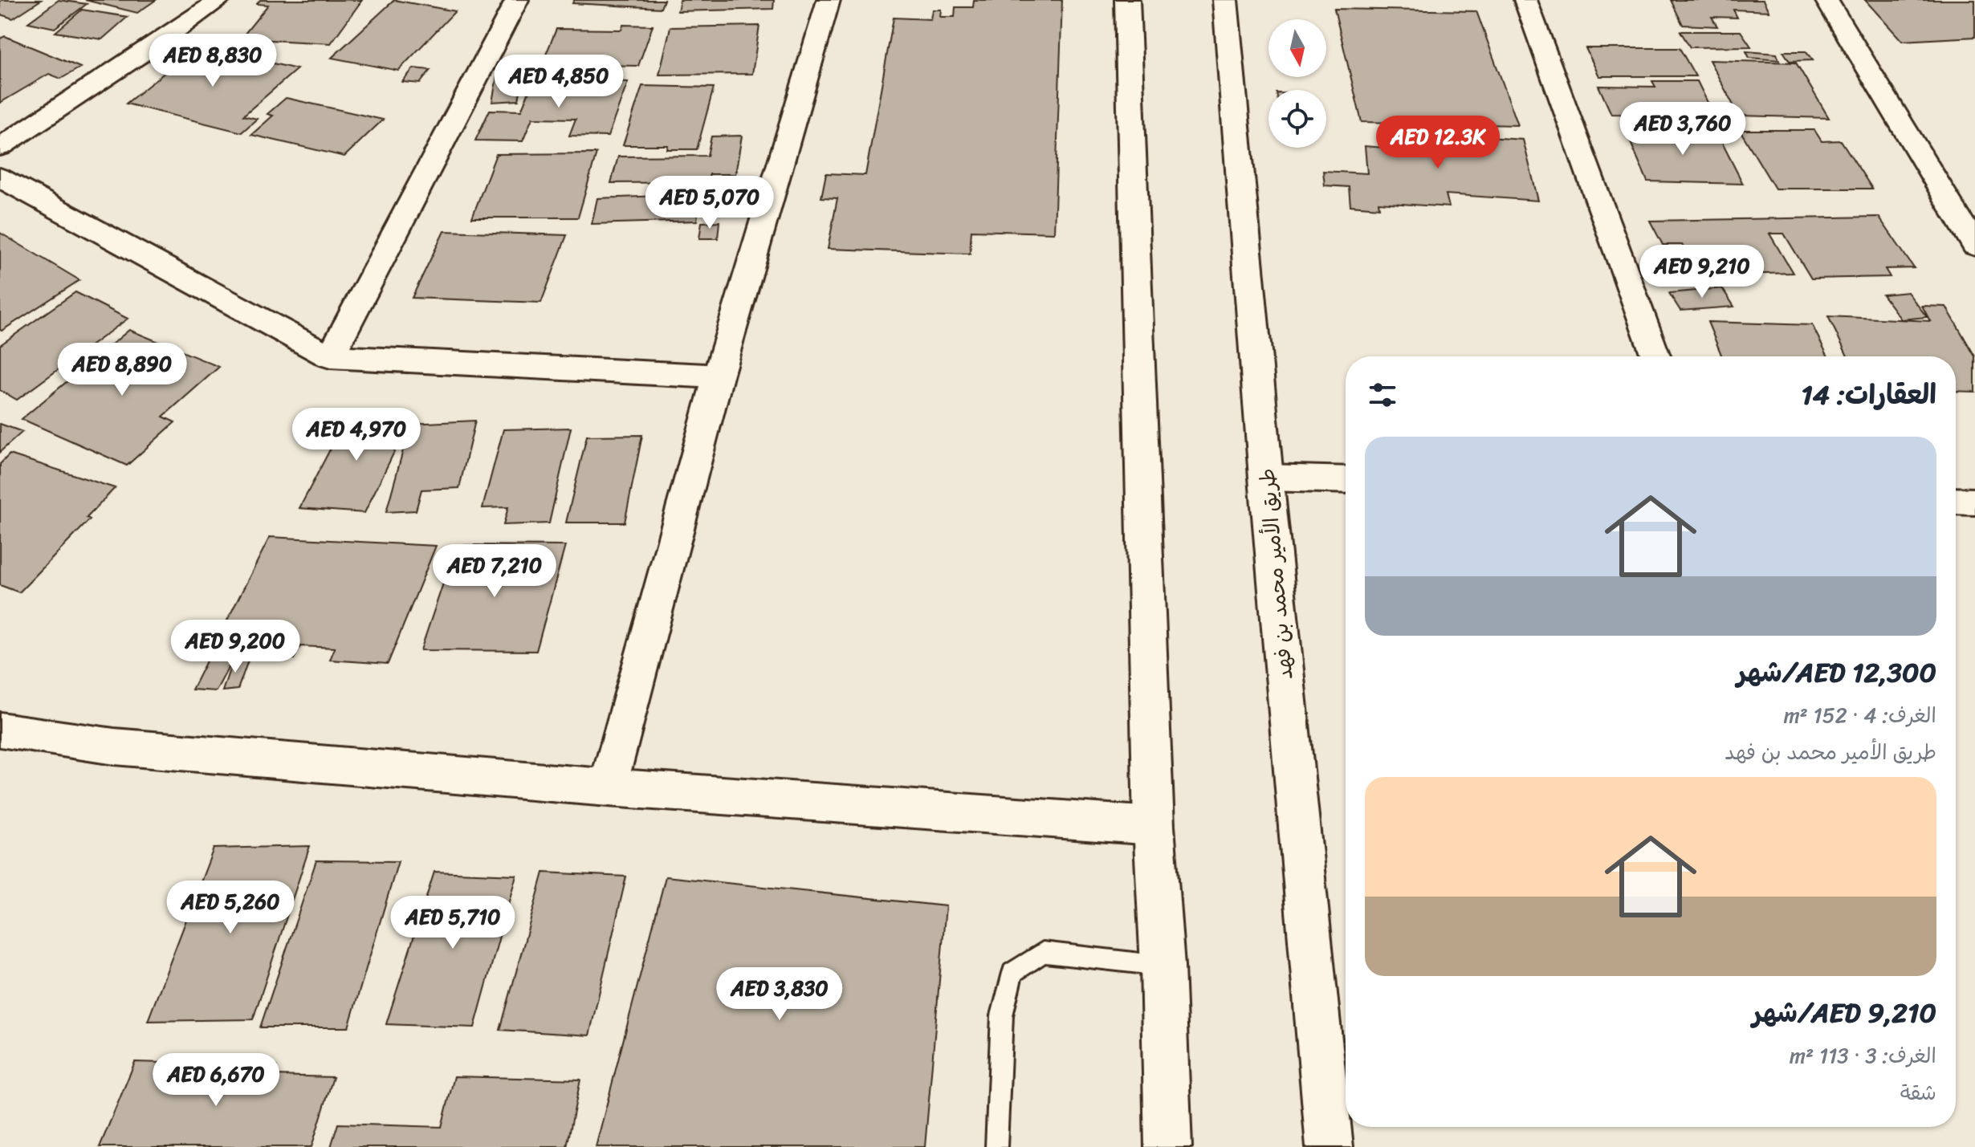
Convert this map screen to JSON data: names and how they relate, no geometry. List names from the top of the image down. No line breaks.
{"streets":{"street":["طريق الأمير محمد بن فهد"]},"north":"bottom","page":{"price":["AED 8,830","AED 4,850","AED 3,760","AED 12.3K","AED 5,070","AED 9,210","AED 8,890","AED 4,970","AED 7,210","AED 9,200","AED 5,260","AED 5,710","AED 3,830","AED 6,670"],"heading":"العقارات: 14","list":[{"name":"AED 12,300/شهر","note":"الغرف: 4 · 152 m² · طريق الأمير محمد بن فهد"},{"name":"AED 9,210/شهر","note":"الغرف: 3 · 113 m² · شقة"}]}}
